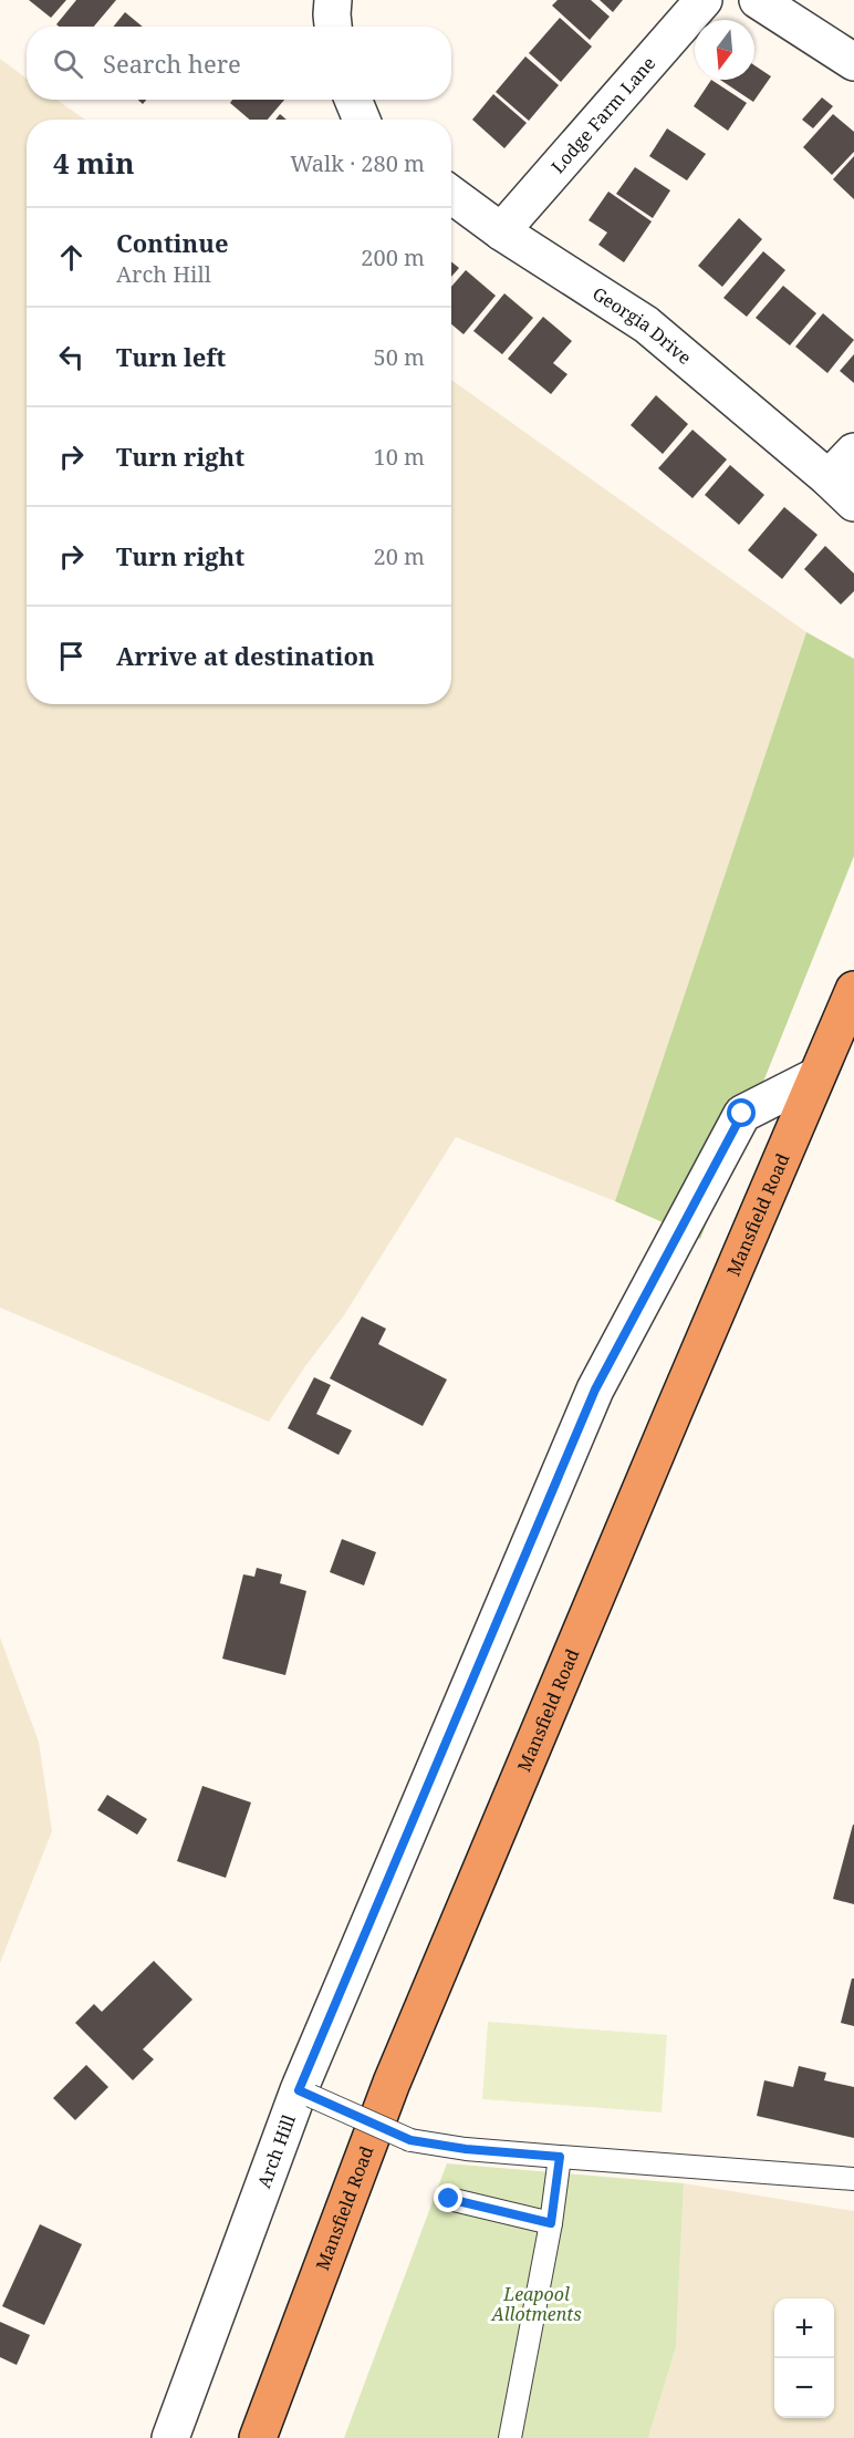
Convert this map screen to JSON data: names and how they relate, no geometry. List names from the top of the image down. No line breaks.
{"streets":{"highway":["Mansfield Road"],"street":["Lodge Farm Lane","Georgia Drive","Arch Hill"]},"crossings":[["Lodge Farm Lane","Georgia Drive"],["Mansfield Road","Arch Hill"]],"parks":["Leapool Allotments"],"north":"bottom","page":{"search":"Search here","heading":["4 min","Walk · 280 m"],"list":[["Continue","Arch Hill","200 m"],["Turn left","50 m"],["Turn right","10 m"],["Turn right","20 m"],"Arrive at destination"],"map_buttons":["+","−"]}}
